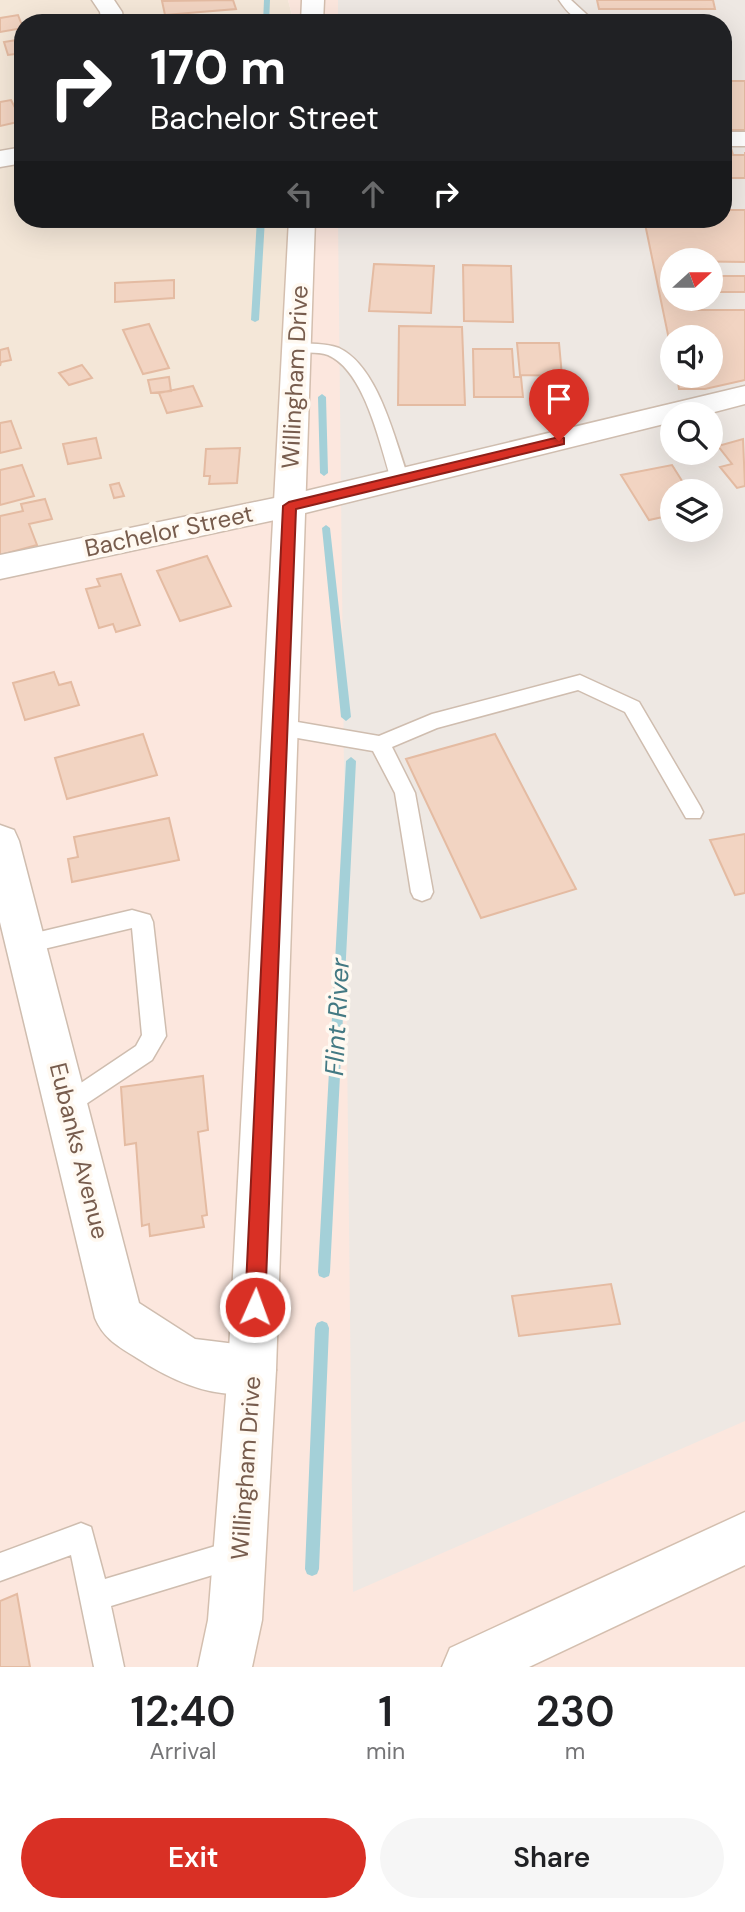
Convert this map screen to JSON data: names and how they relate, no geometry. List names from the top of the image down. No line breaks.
{"streets":{"street":["Willingham Drive","Bachelor Street","Eubanks Avenue"]},"crossings":[["Willingham Drive","Bachelor Street"],["Willingham Drive","Eubanks Avenue"]],"water":["Flint River"],"north":"right","page":{"turn":["170 m","Bachelor Street"],"eta":["12:40","Arrival","1","min","230","m"],"buttons":["Exit","Share"]}}
